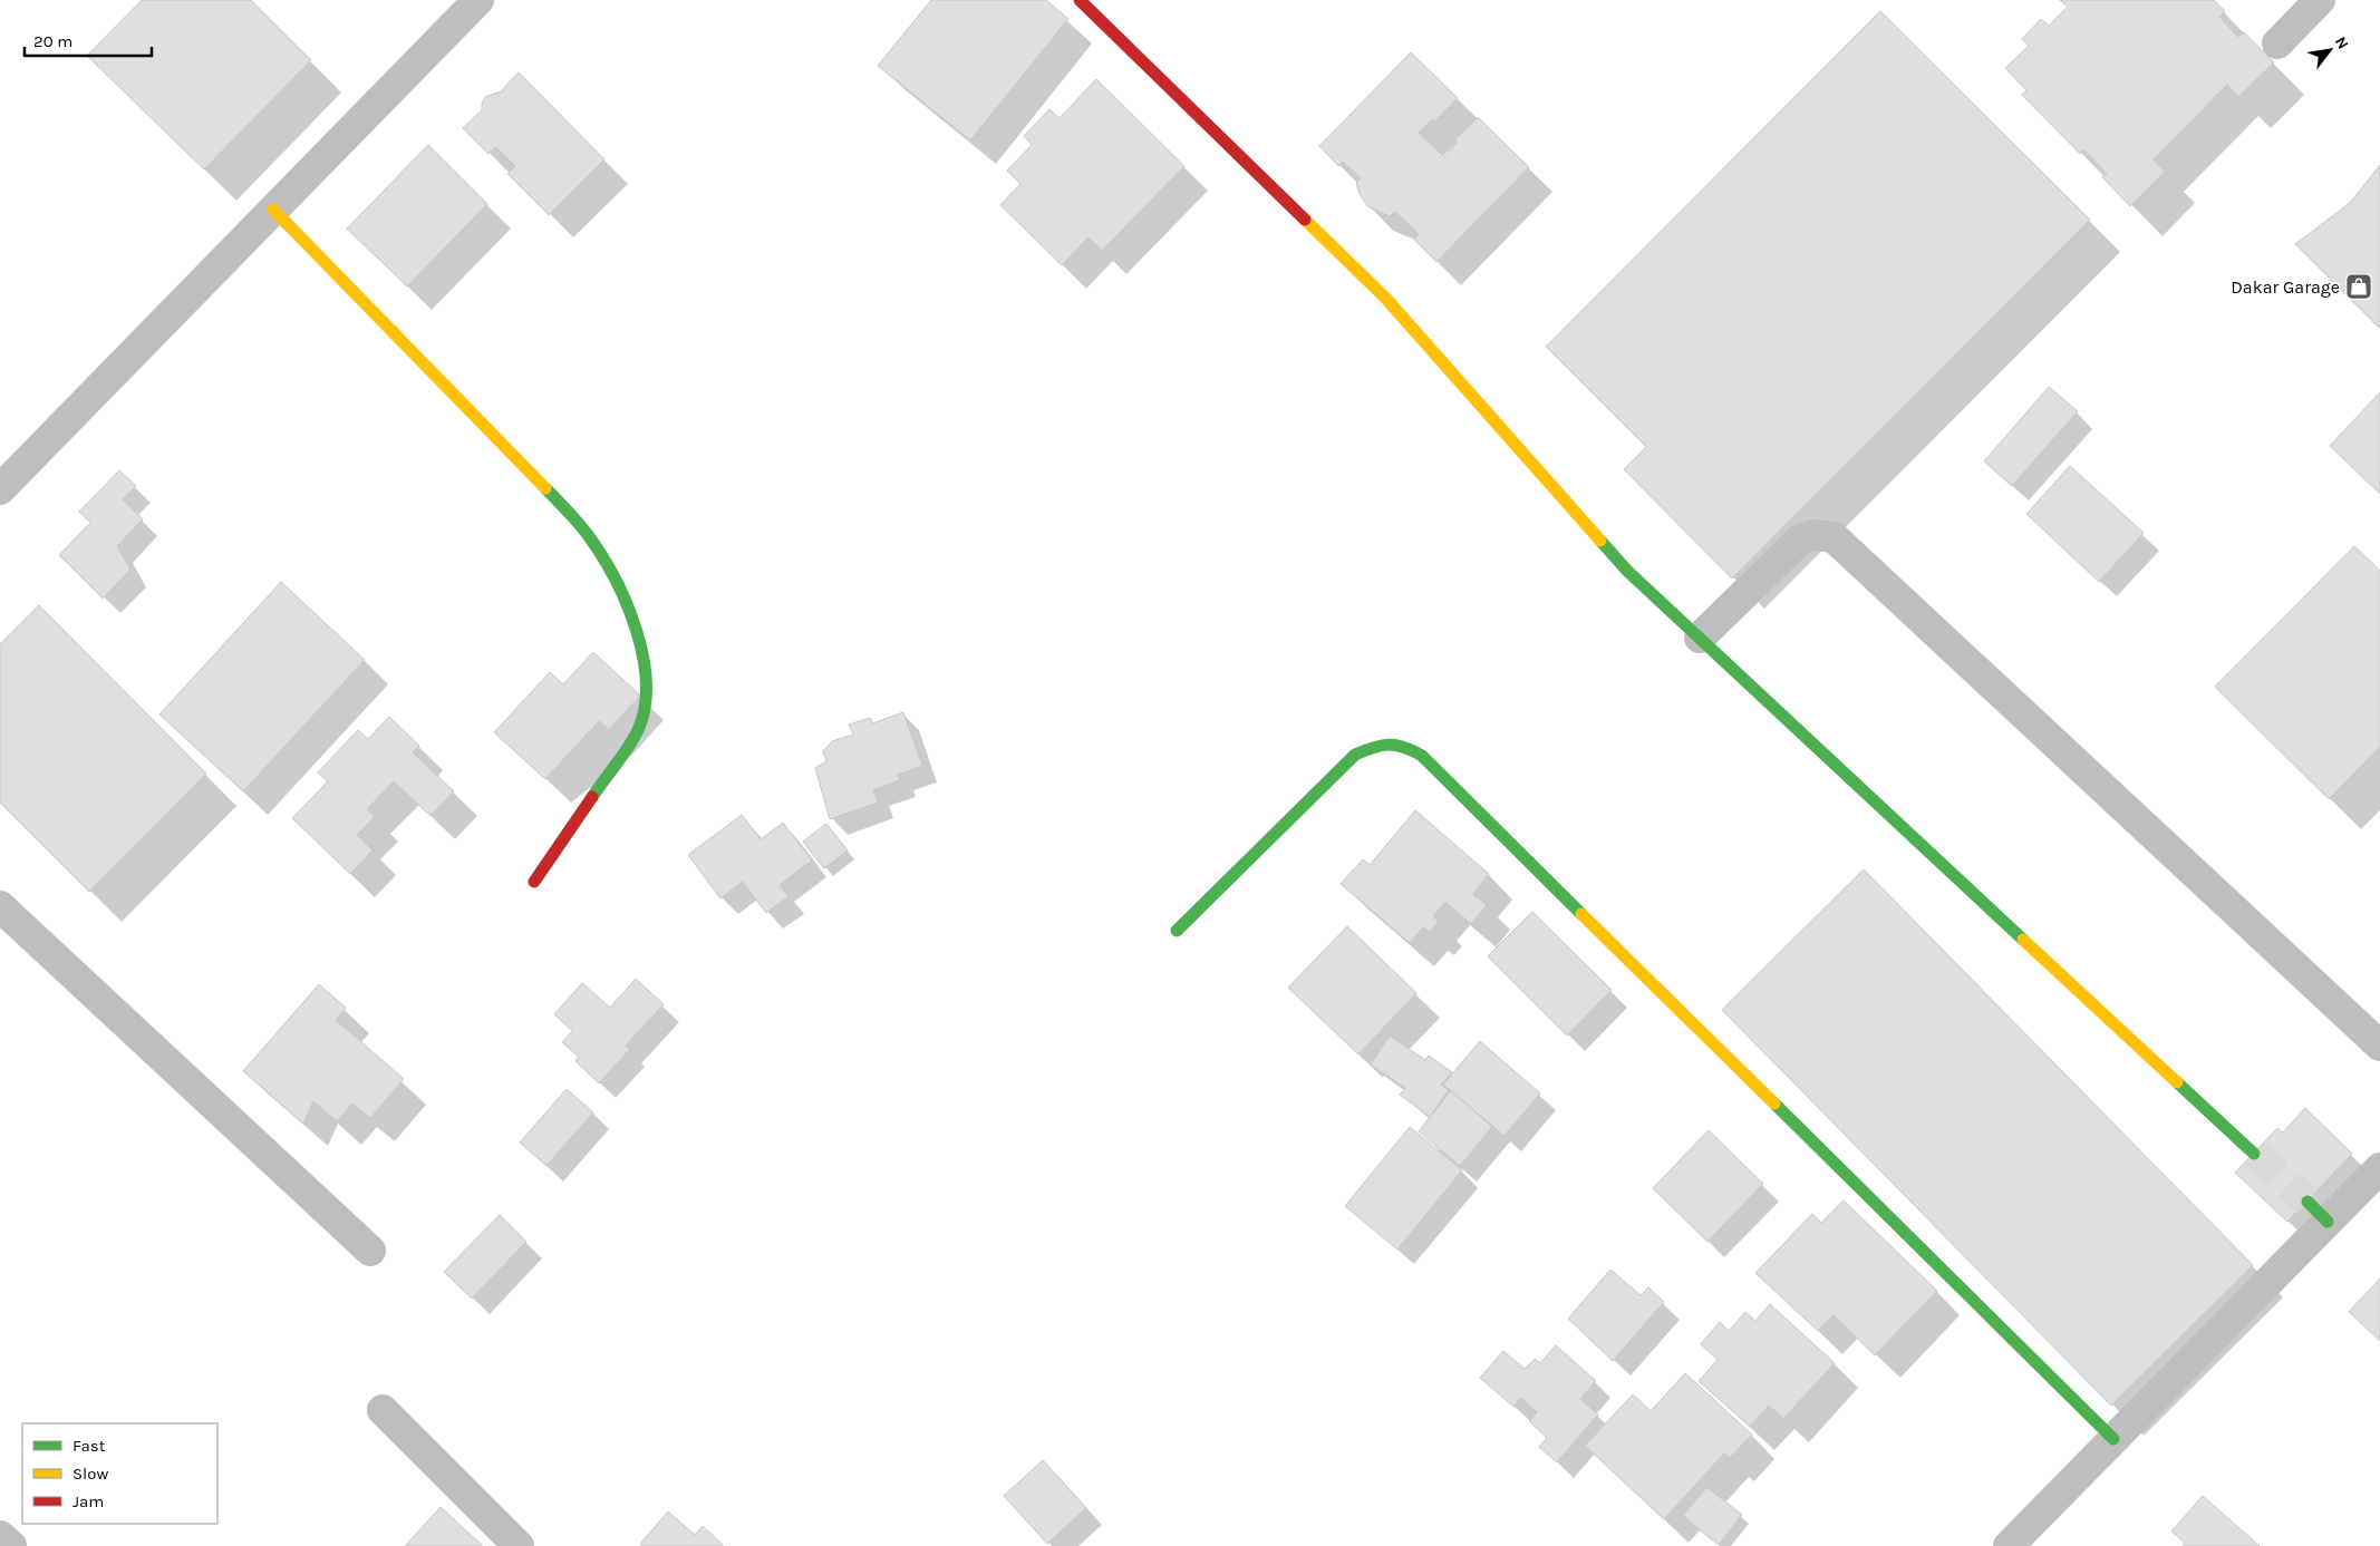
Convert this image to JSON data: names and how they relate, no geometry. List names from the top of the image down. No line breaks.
{"places":{"shop":["Dakar Garage"]},"legend":["Fast","Slow","Jam"],"scale_bar":"20 m","north":"top right"}
